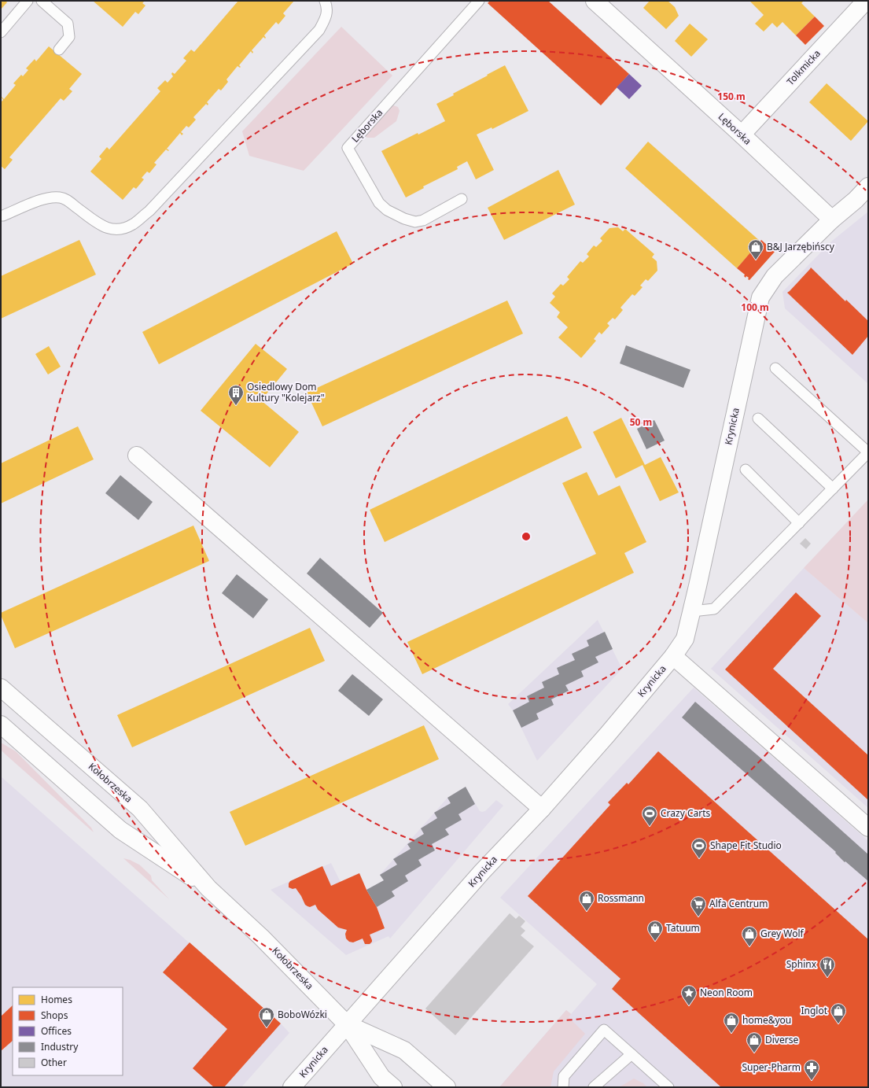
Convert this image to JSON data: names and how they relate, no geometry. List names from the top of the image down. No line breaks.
{"streets":{"street":["Tolkmicka","Lęborska","Krynicka","Kołobrzeska"]},"crossings":[["Tolkmicka","Lęborska"],["Lęborska","Krynicka"],["Krynicka","Kołobrzeska"]],"places":{"shop":["B&J Jarzębińscy","Rossmann","Tatuum","Grey Wolf","Inglot","BoboWózki","home&you","Diverse"],"building":["Osiedlowy Dom Kultury \"Kolejarz\""],"sports":["Crazy Carts","Shape Fit Studio"],"supermarket":["Alfa Centrum"],"restaurant":["Sphinx"],"place":["Neon Room"],"pharmacy":["Super-Pharm"]},"legend":["Homes","Shops","Offices","Industry","Other"],"rings":["150 m","100 m","50 m"]}
